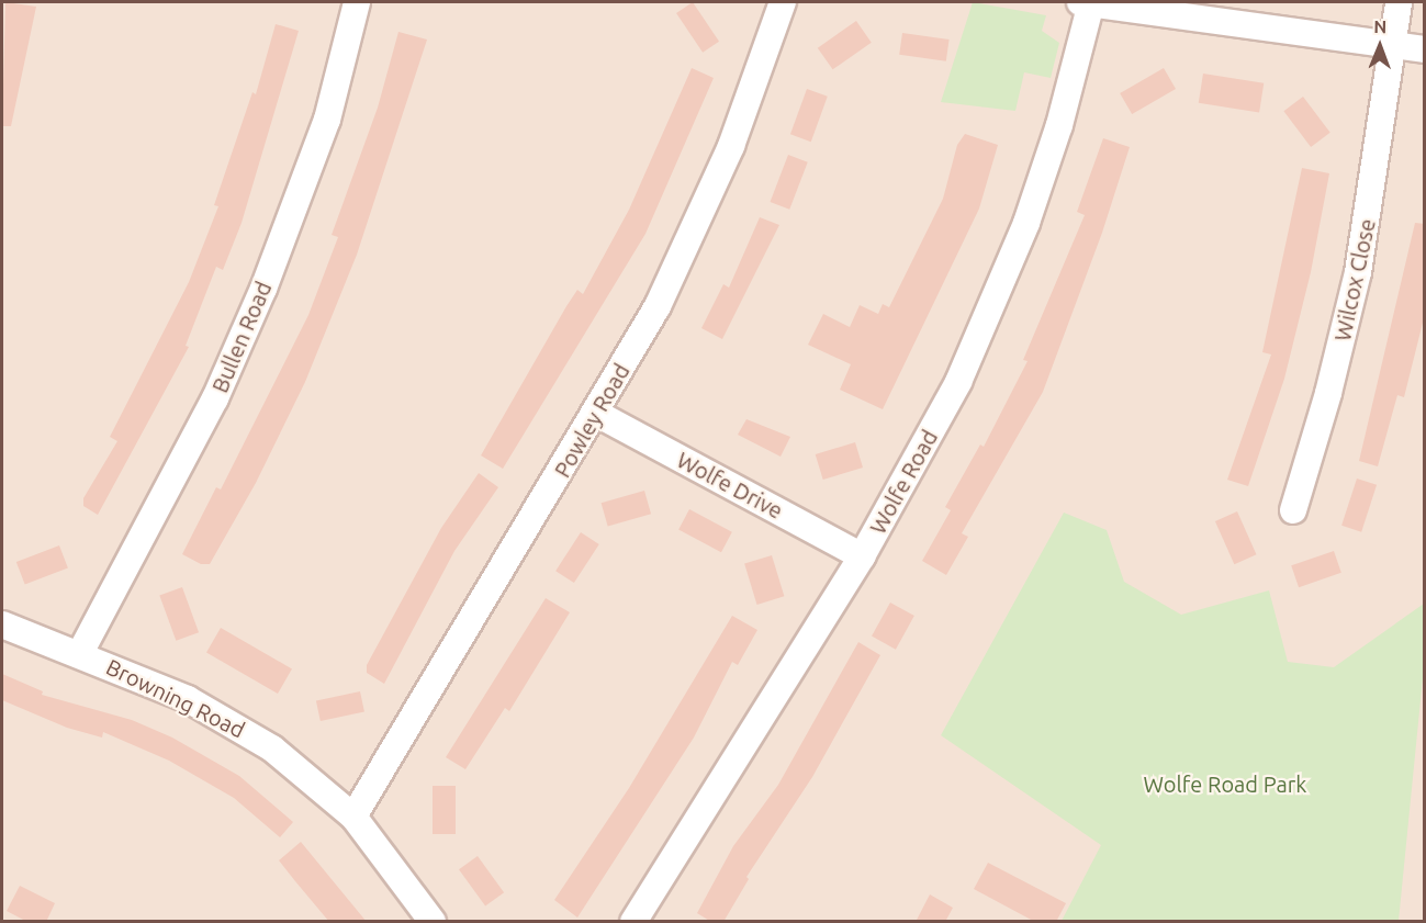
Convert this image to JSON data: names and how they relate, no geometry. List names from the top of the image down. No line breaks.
{"streets":{"street":["Wilcox Close","Bullen Road","Powley Road","Wolfe Road","Wolfe Drive","Browning Road"]},"crossings":[["Bullen Road","Browning Road"],["Powley Road","Wolfe Drive"],["Powley Road","Browning Road"],["Wolfe Road","Wolfe Drive"]],"parks":["Wolfe Road Park"],"north":"top"}
